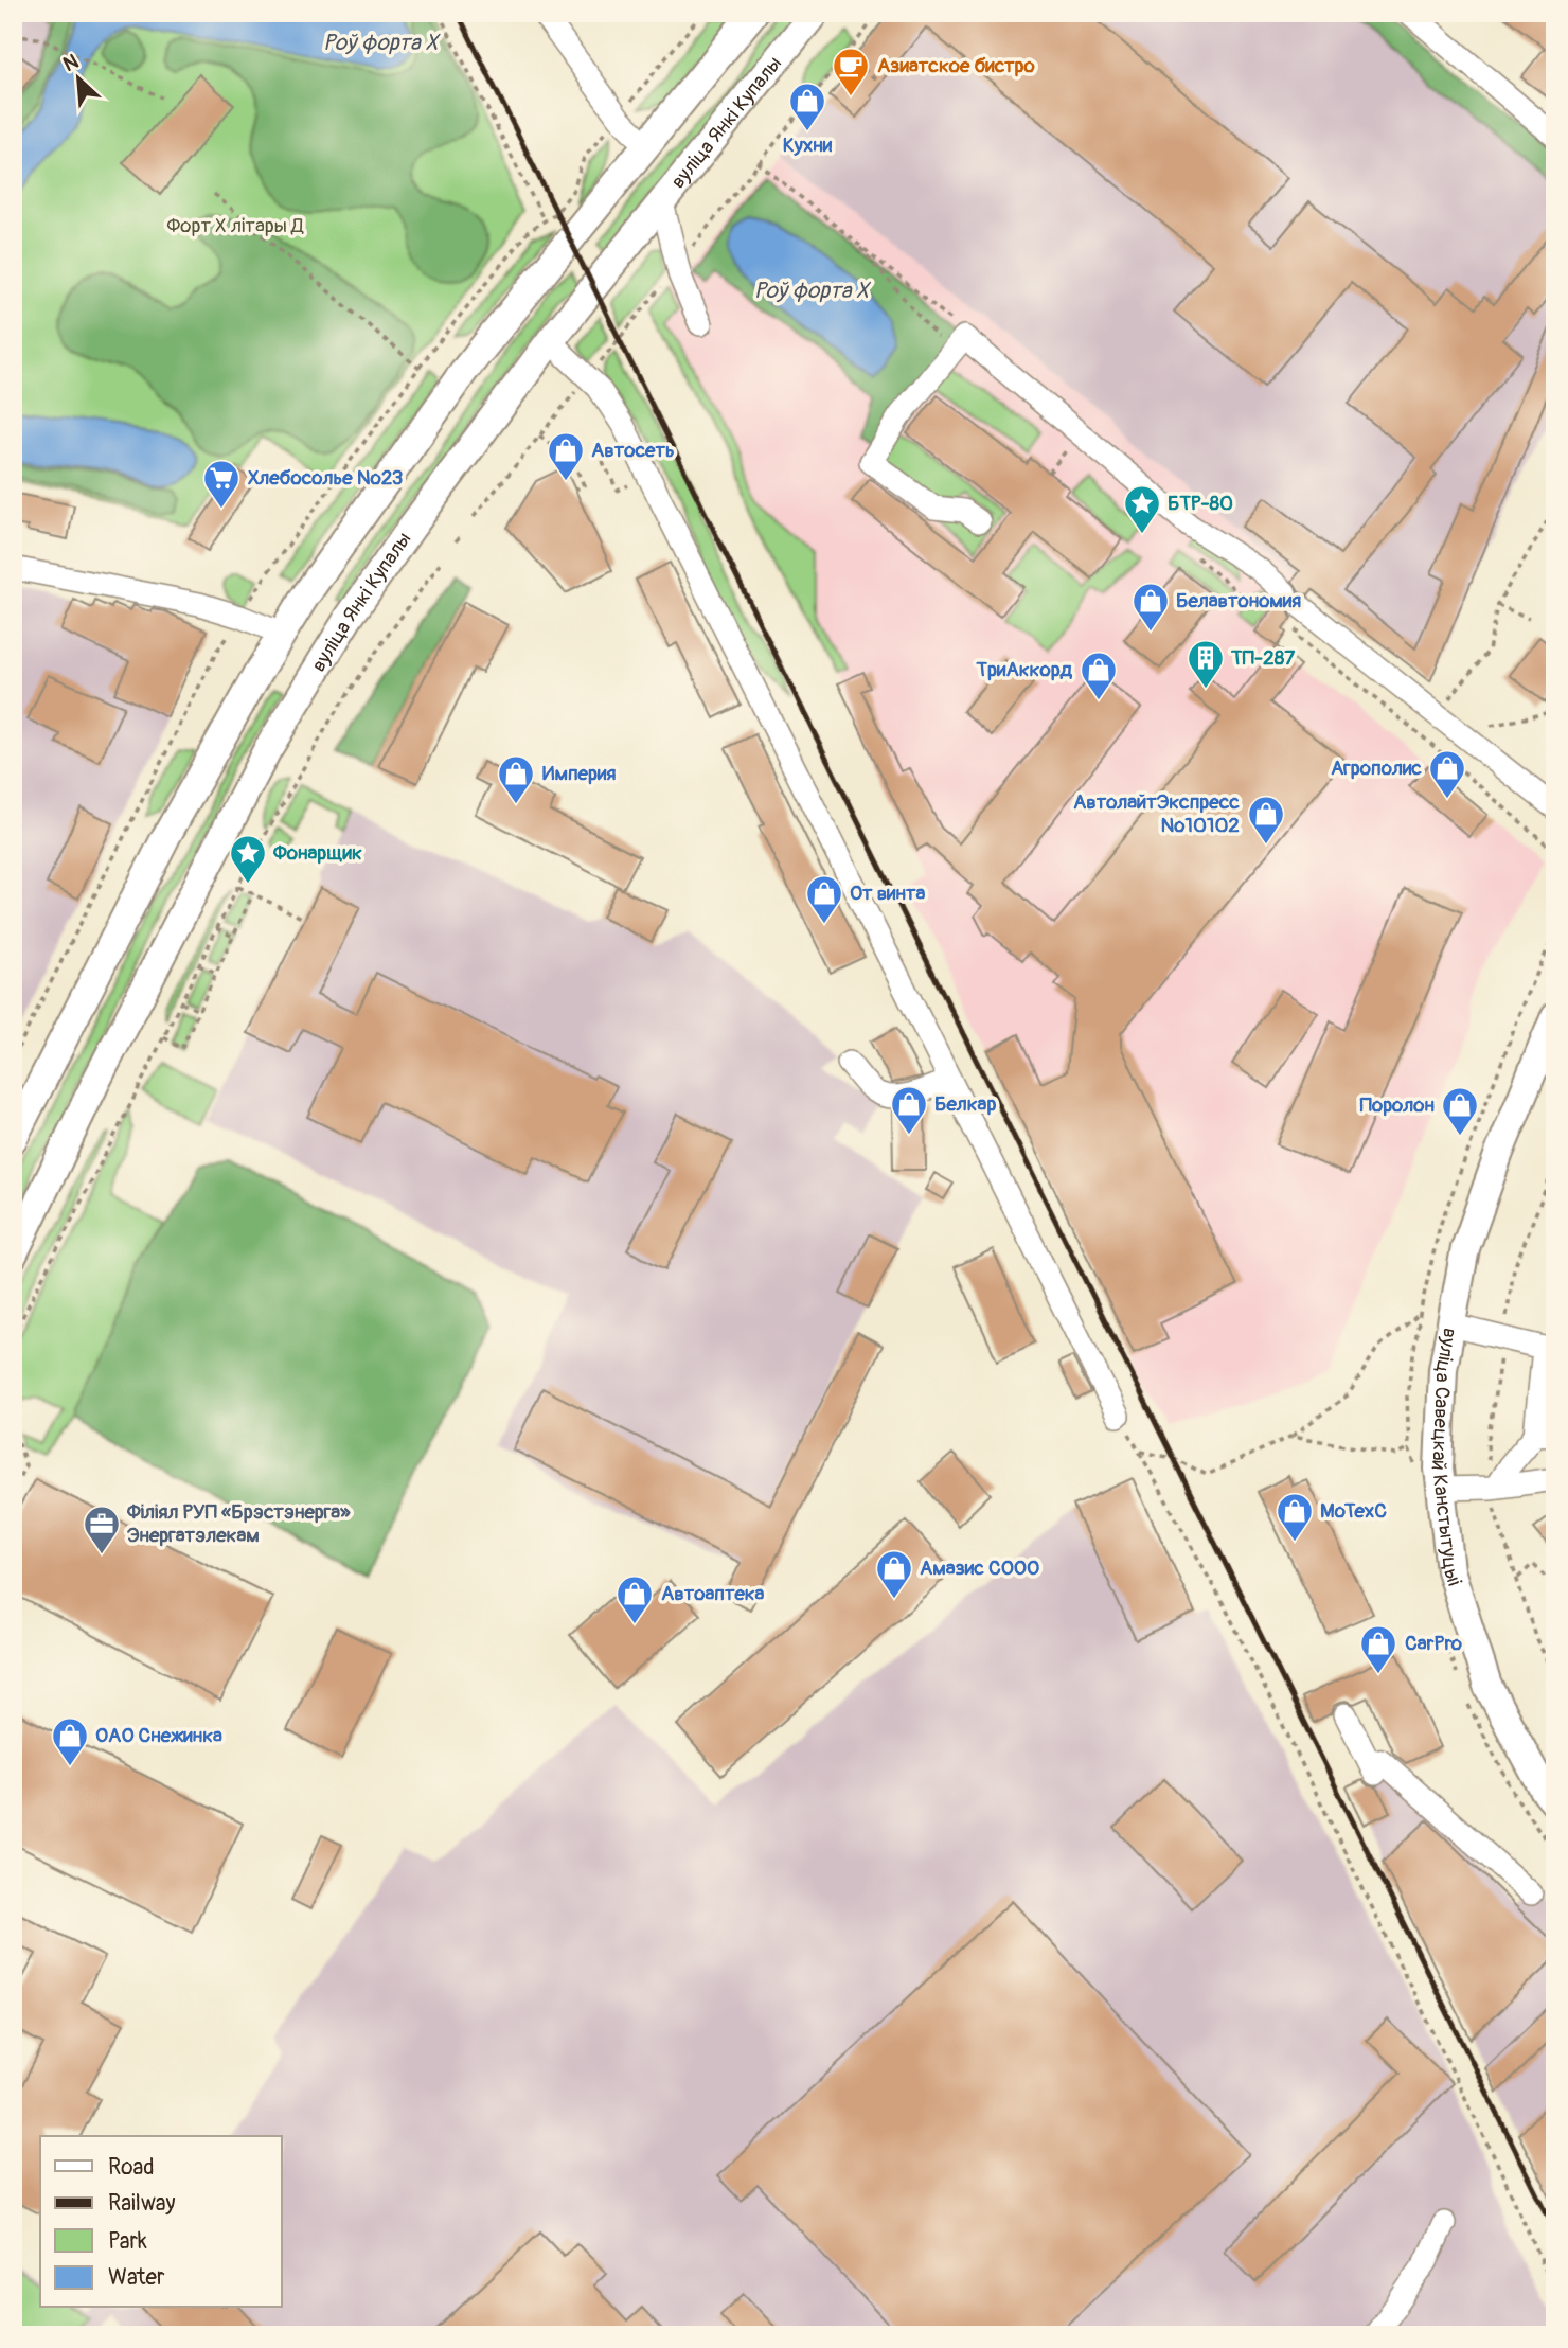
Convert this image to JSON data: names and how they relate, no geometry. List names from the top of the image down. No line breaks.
{"streets":{"main road":["вуліца Янкі Купалы","вуліца Савецкай Канстытуцыі"]},"water":["Роў форта Х","Роў форта X"],"parks":["Форт X літары Д"],"places":{"cafe":["Азиатское бистро"],"shop":["Кухни","Автосеть","Белавтономия","ТриАккорд","Агрополис","Империя","АвтолайтЭкспресс №10102","От винта","Белкар","Поролон","MoTexC","Амазис СООО","Автоаптека","CarPro","ОАО Снежинка"],"supermarket":["Хлебосолье №23"],"place":["БТР-80","Фонарщик"],"building":["ТП-287"],"office":["Філіял РУП «Брэстэнерга» Энергатэлекам"]},"legend":["Road","Railway","Park","Water"],"north":"top left"}
